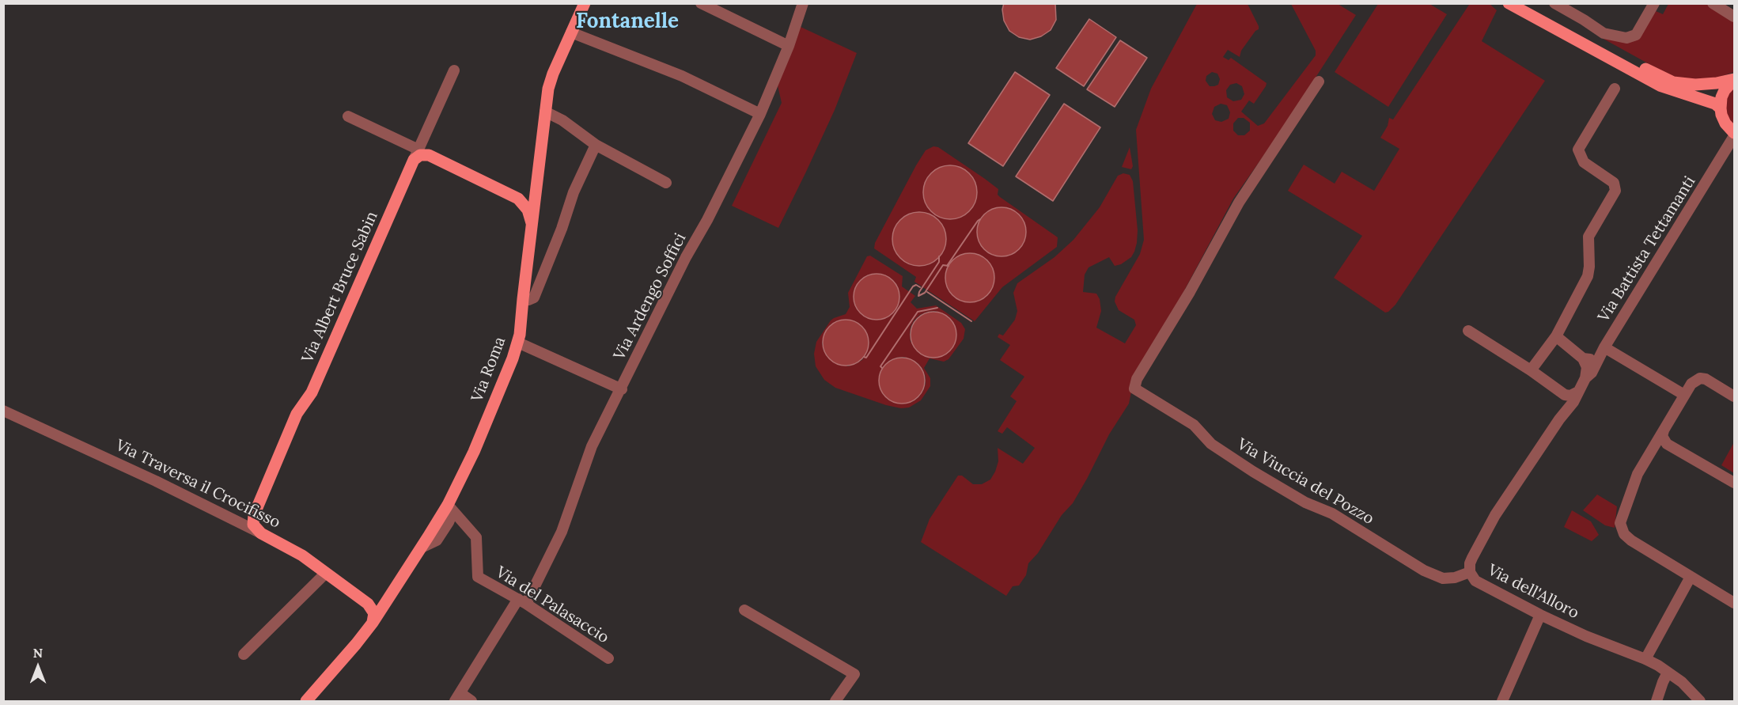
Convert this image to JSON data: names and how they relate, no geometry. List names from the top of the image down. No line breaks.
{"streets":{"main road":["Via Albert Bruce Sabin","Via Roma","Via Traversa il Crocifisso"],"street":["Via Battista Tettamanti","Via Ardengo Soffici","Via Viuccia del Pozzo","Via dell'Alloro","Via del Palasaccio"]},"crossings":[["Via Battista Tettamanti","Via dell'Alloro"],["Via Ardengo Soffici","Via del Palasaccio"],["Via Roma","Via del Palasaccio"],["Via Viuccia del Pozzo","Via dell'Alloro"]],"districts":["Fontanelle"],"north":"top"}
